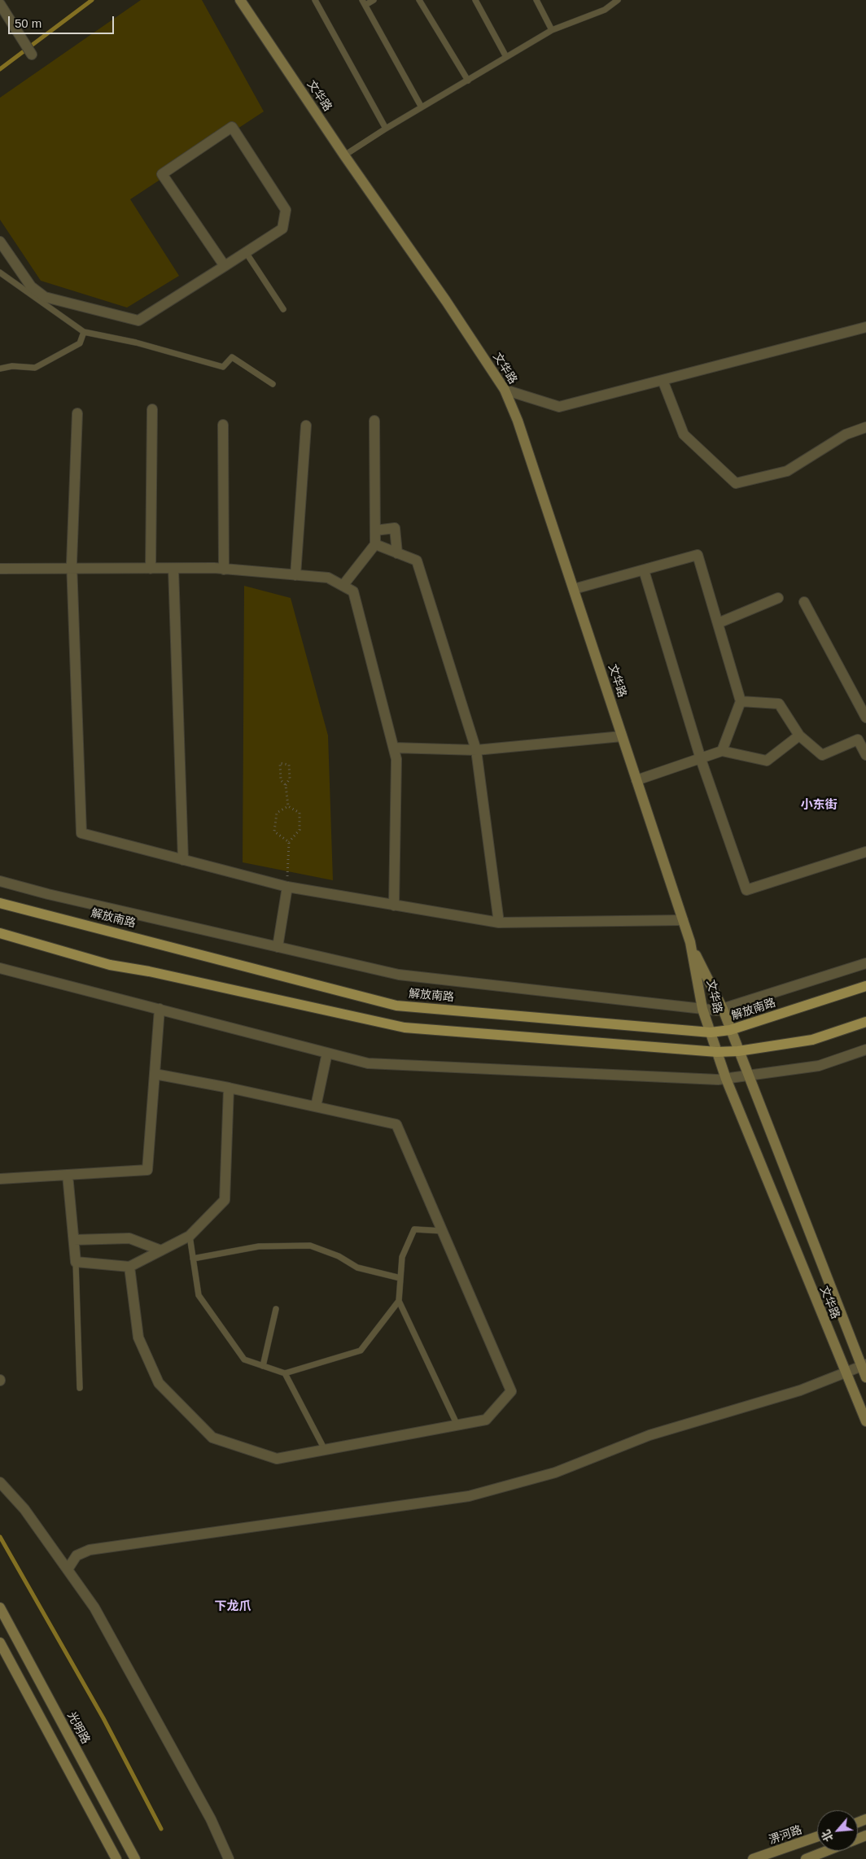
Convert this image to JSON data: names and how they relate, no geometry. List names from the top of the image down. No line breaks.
{"streets":{"main road":["解放南路"],"street":["文华路","光明路","淠河路"]},"crossings":[["文华路","解放南路"]],"districts":["小东街","下龙爪"],"scale_bar":"50 m","north":"bottom left"}
